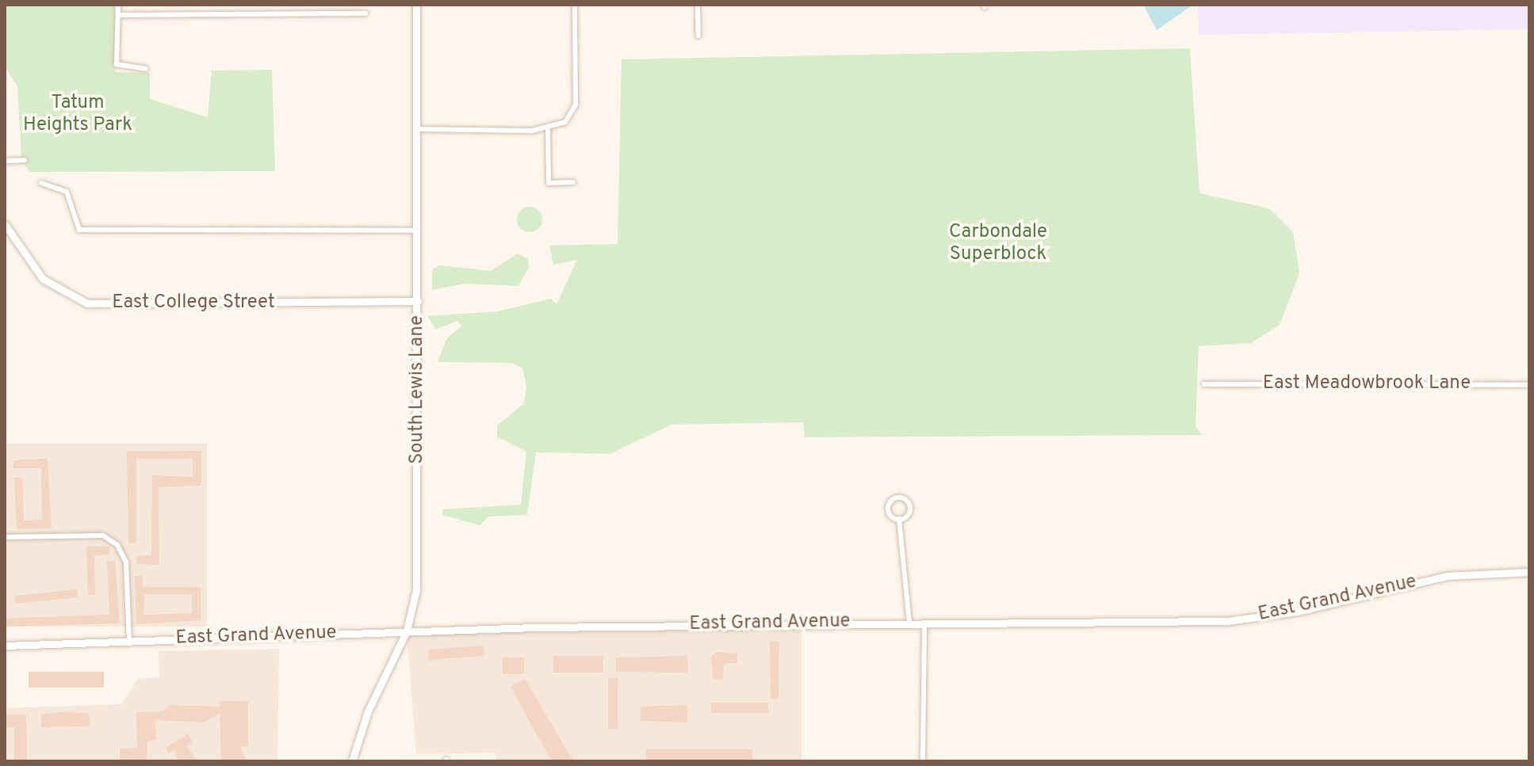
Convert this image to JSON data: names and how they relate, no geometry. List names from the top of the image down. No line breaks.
{"streets":{"street":["East College Street","East Meadowbrook Lane","South Lewis Lane","East Grand Avenue"]},"crossings":[["East College Street","South Lewis Lane"],["South Lewis Lane","East Grand Avenue"]],"parks":["Tatum Heights Park","Carbondale Superblock"]}
